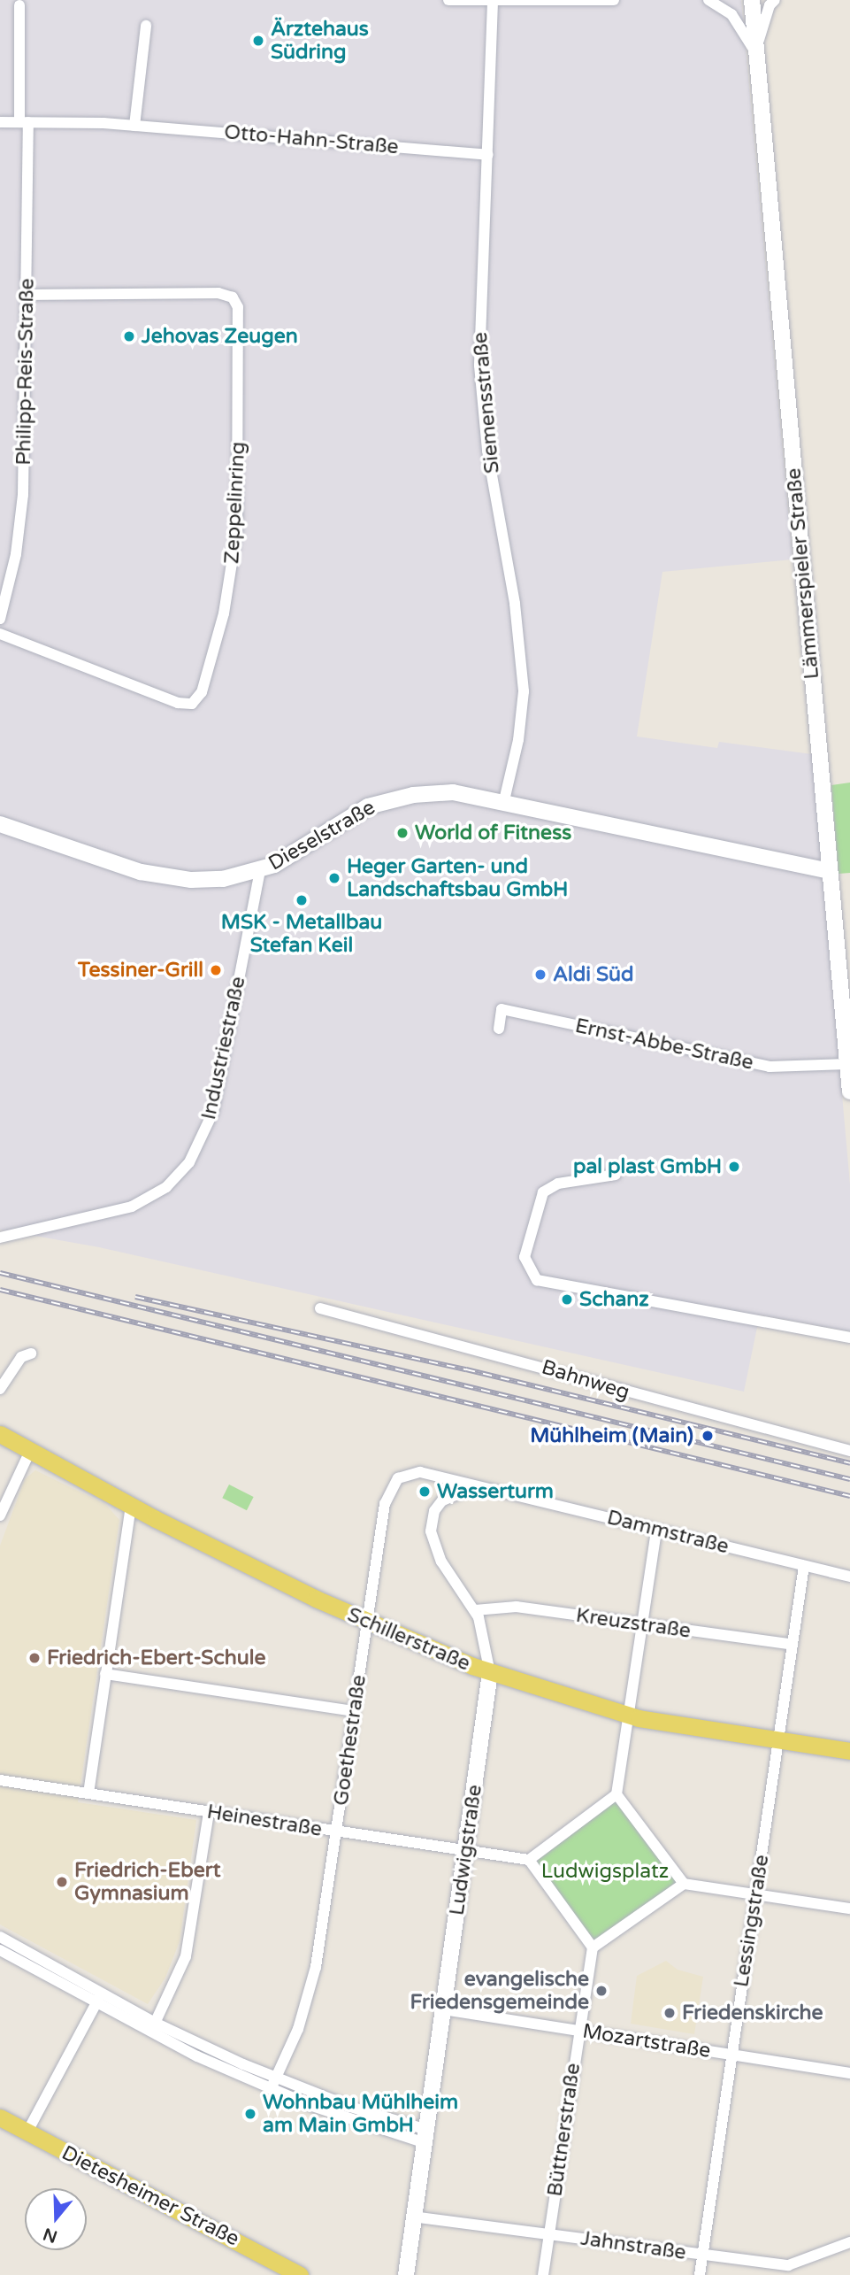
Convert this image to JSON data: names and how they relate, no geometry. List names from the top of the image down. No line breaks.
{"streets":{"main road":["Schillerstraße","Dietesheimer Straße"],"street":["Otto-Hahn-Straße","Philipp-Reis-Straße","Siemensstraße","Zeppelinring","Lämmerspieler Straße","Dieselstraße","Ernst-Abbe-Straße","Industriestraße","Bahnweg","Dammstraße","Kreuzstraße","Goethestraße","Heinestraße","Ludwigstraße","Lessingstraße","Mozartstraße","Büttnerstraße","Jahnstraße"]},"crossings":[["Otto-Hahn-Straße","Philipp-Reis-Straße"],["Otto-Hahn-Straße","Siemensstraße"],["Philipp-Reis-Straße","Zeppelinring"],["Siemensstraße","Dieselstraße"],["Lämmerspieler Straße","Dieselstraße"],["Lämmerspieler Straße","Ernst-Abbe-Straße"],["Dieselstraße","Industriestraße"],["Dammstraße","Goethestraße"],["Dammstraße","Ludwigstraße"],["Dammstraße","Lessingstraße"],["Kreuzstraße","Ludwigstraße"],["Kreuzstraße","Lessingstraße"],["Schillerstraße","Goethestraße"],["Schillerstraße","Ludwigstraße"],["Schillerstraße","Lessingstraße"],["Goethestraße","Heinestraße"],["Goethestraße","Ludwigstraße"],["Heinestraße","Ludwigstraße"],["Ludwigstraße","Mozartstraße"],["Ludwigstraße","Jahnstraße"],["Lessingstraße","Mozartstraße"],["Lessingstraße","Jahnstraße"],["Mozartstraße","Büttnerstraße"],["Büttnerstraße","Jahnstraße"]],"parks":["Ludwigsplatz"],"places":["Ärztehaus Südring","Jehovas Zeugen","World of Fitness","Heger Garten- und Landschaftsbau GmbH","MSK - Metallbau Stefan Keil","Tessiner-Grill","Aldi Süd","pal plast GmbH","Schanz","Mühlheim (Main)","Wasserturm","Friedrich-Ebert-Schule","Friedrich-Ebert Gymnasium","evangelische Friedensgemeinde","Friedenskirche","Wohnbau Mühlheim am Main GmbH"],"north":"bottom"}
